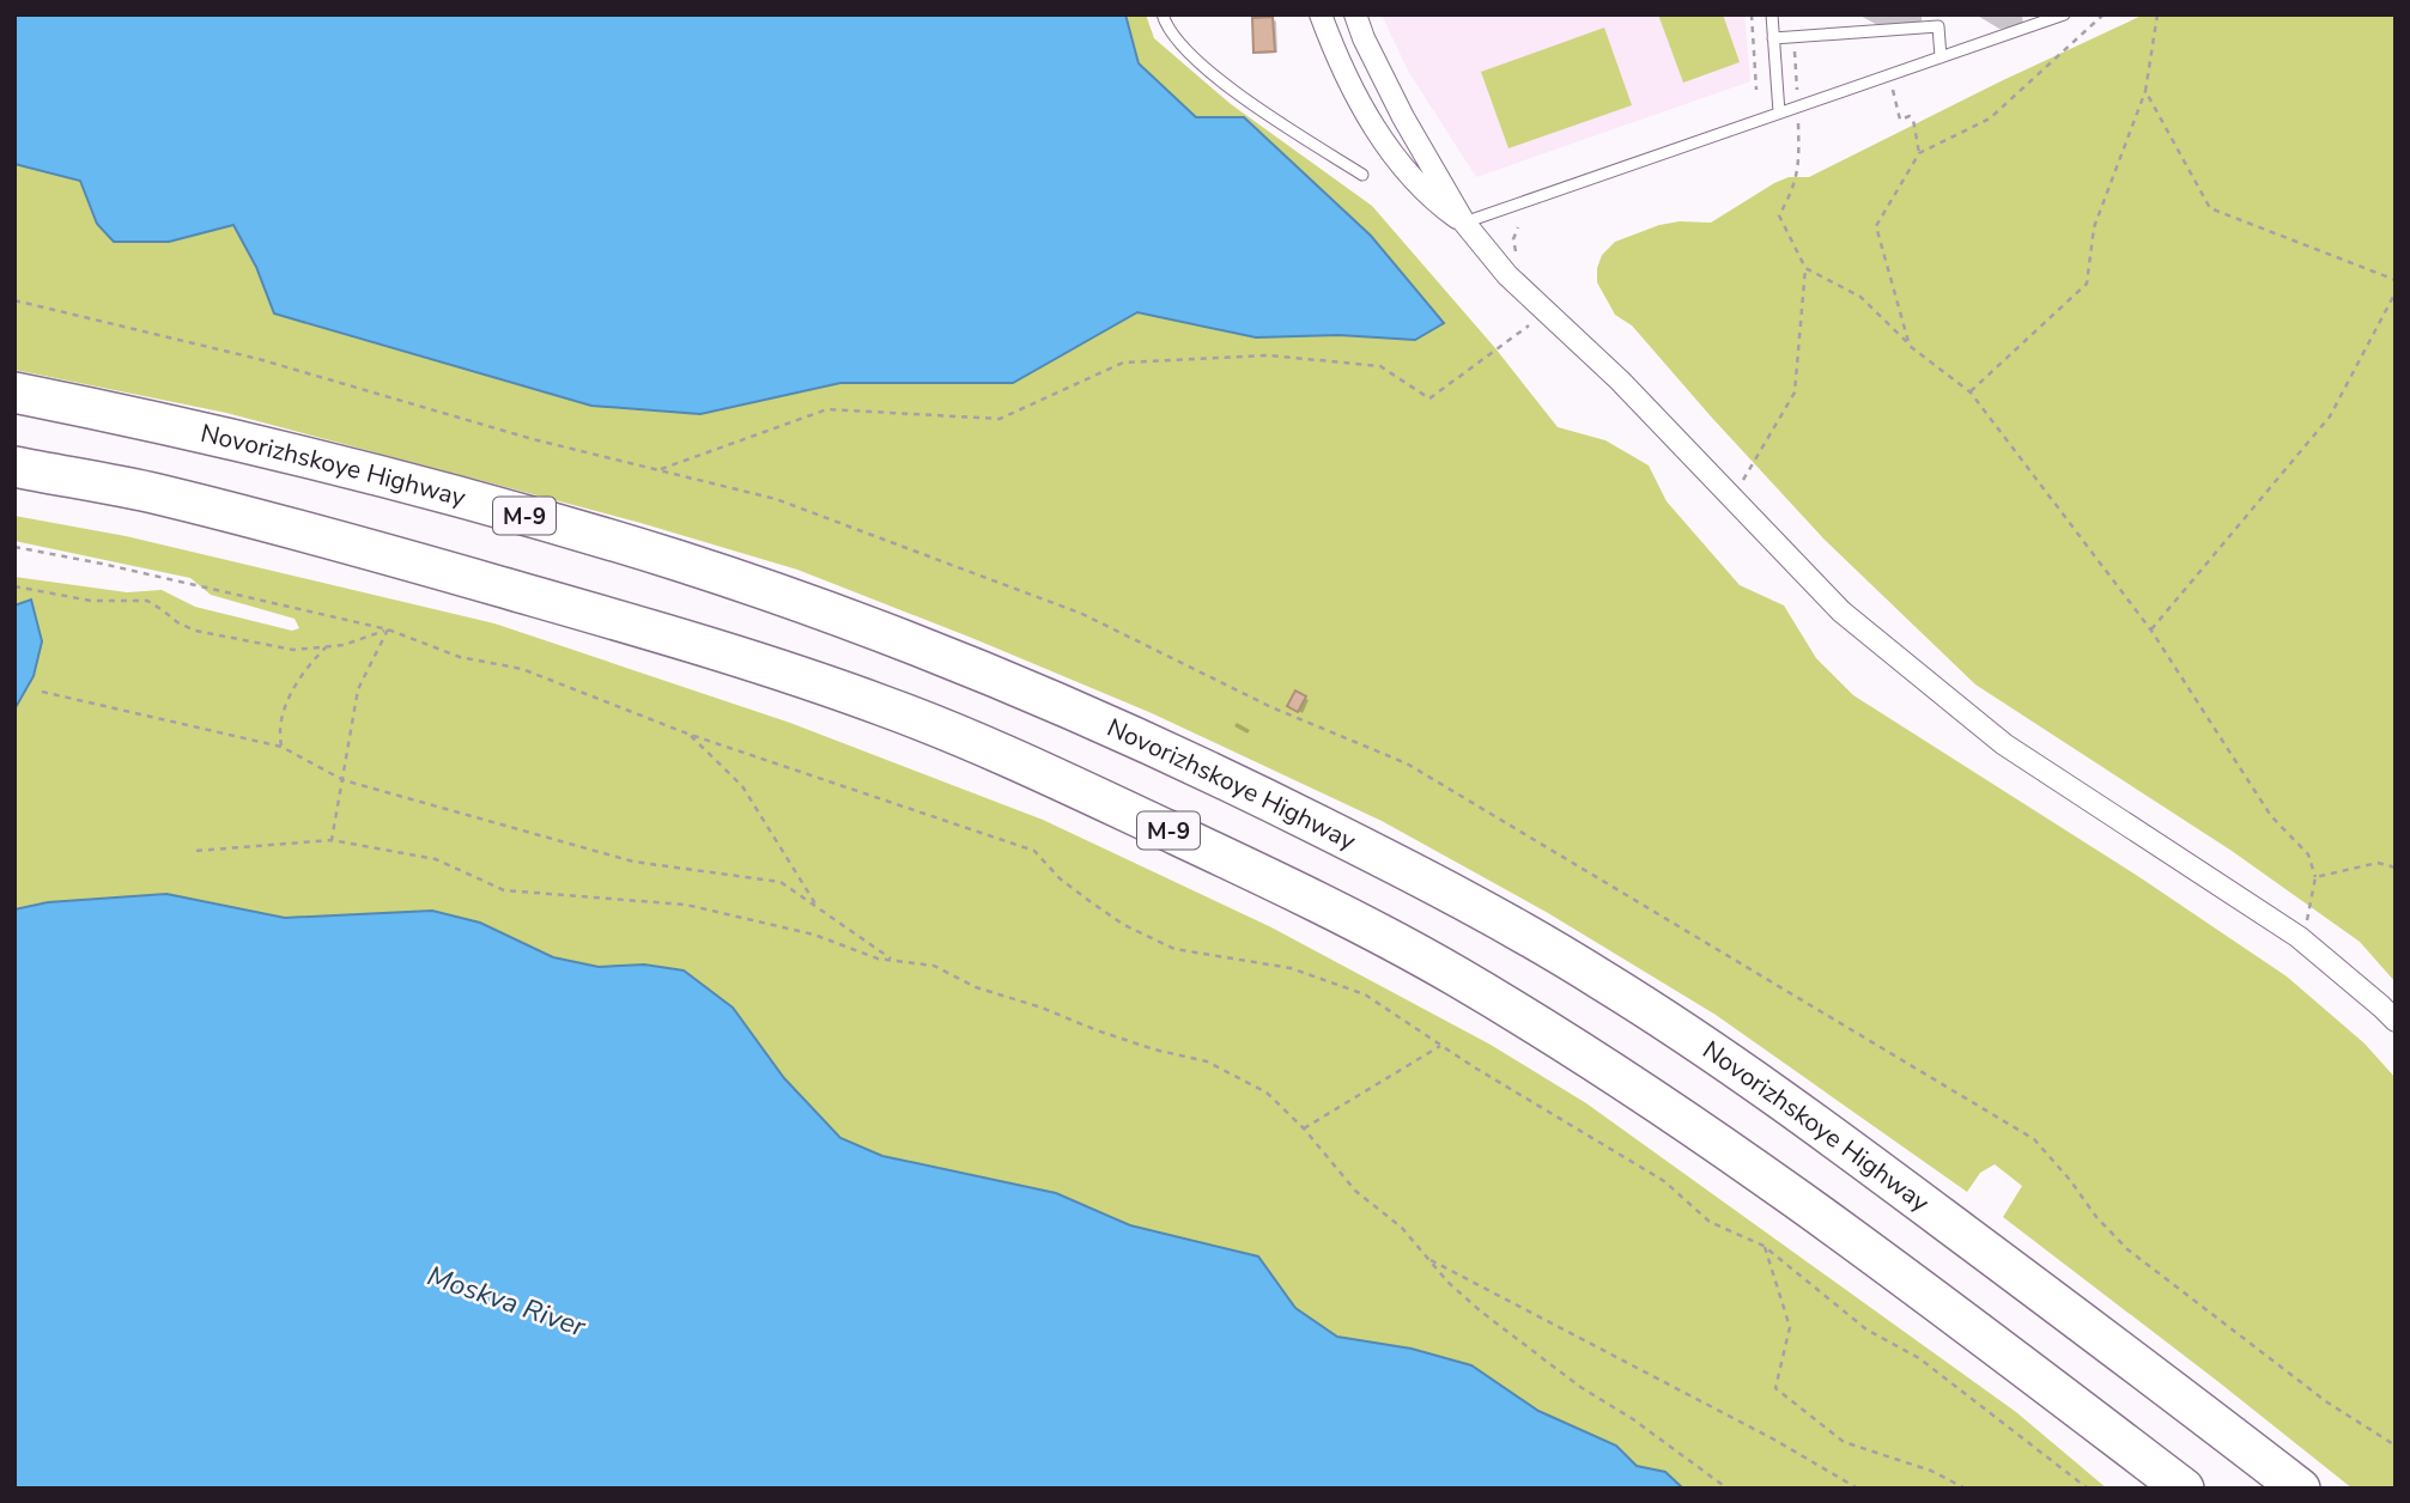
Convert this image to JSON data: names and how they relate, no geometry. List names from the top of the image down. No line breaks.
{"streets":{"highway":["Novorizhskoye Highway","М-9"]},"water":["Moskva River"]}
